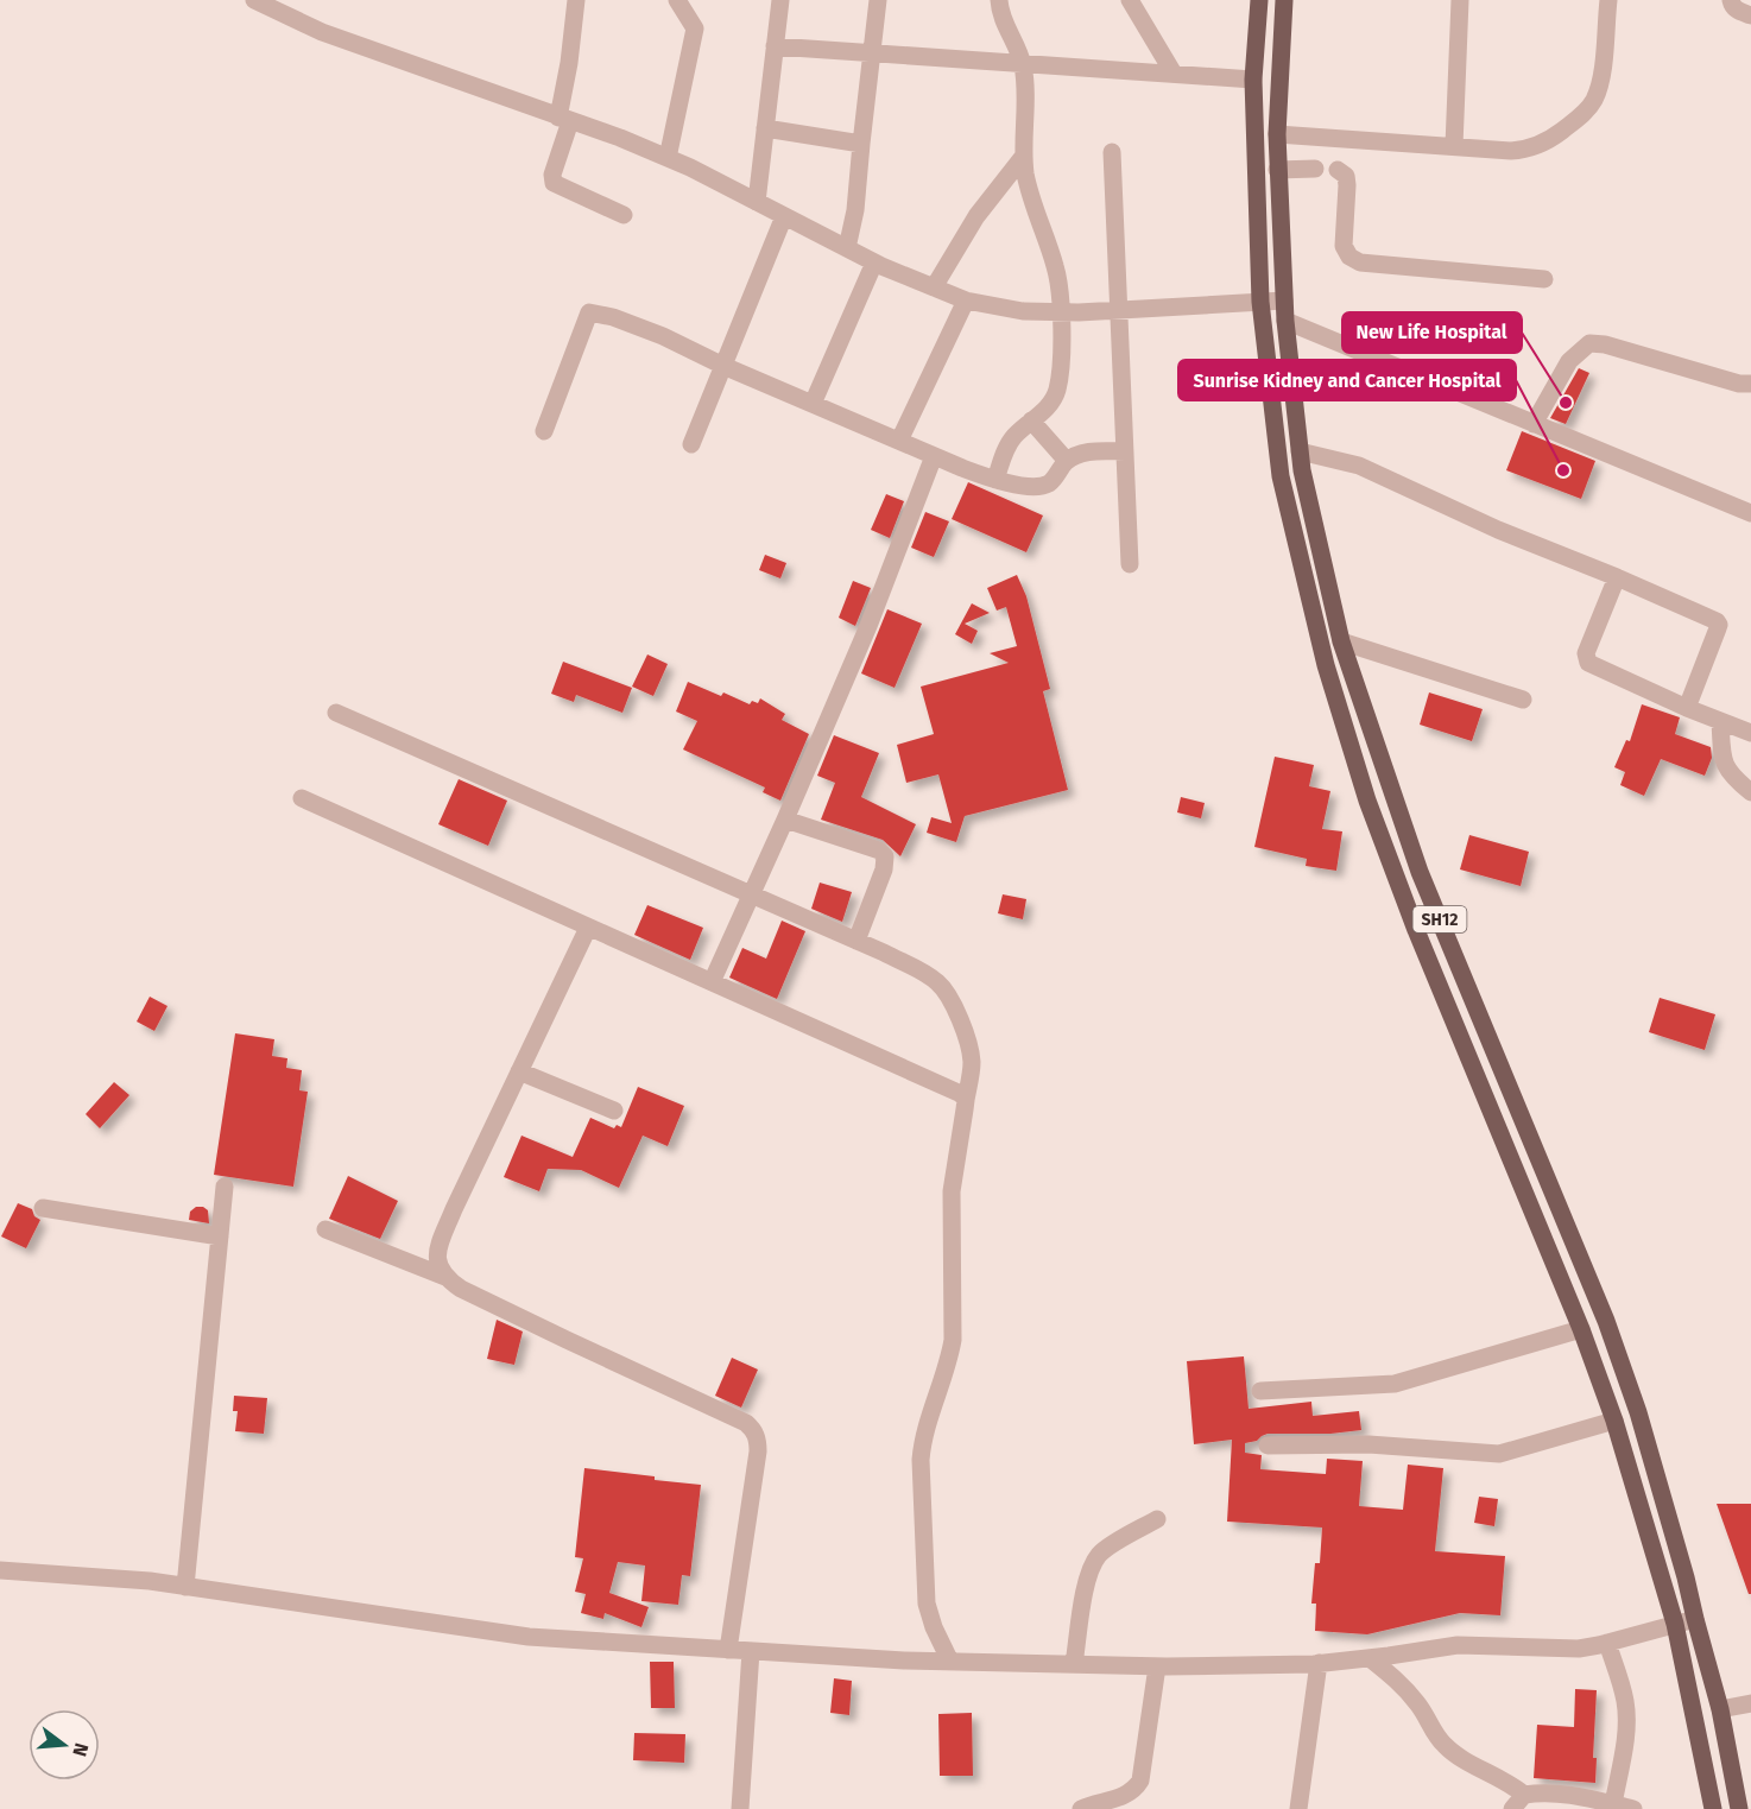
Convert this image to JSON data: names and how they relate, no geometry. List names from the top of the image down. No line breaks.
{"streets":{"main road":["SH12"]},"places":["New Life Hospital","Sunrise Kidney and Cancer Hospital"],"north":"right"}
